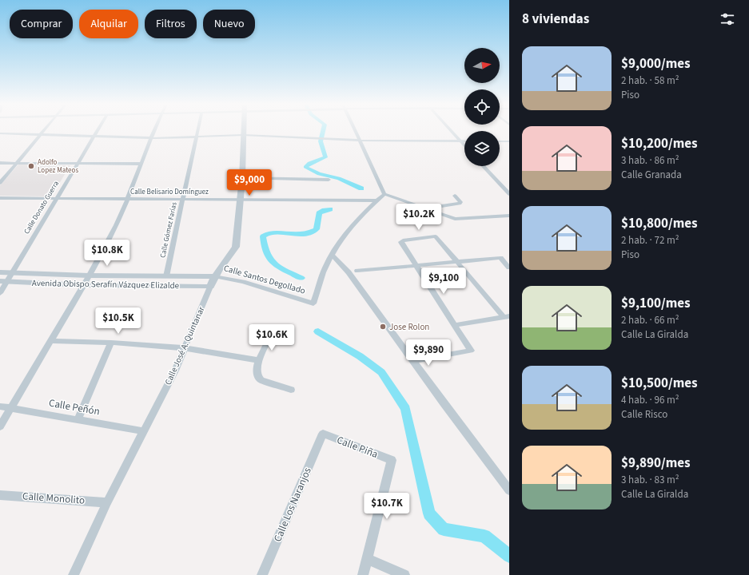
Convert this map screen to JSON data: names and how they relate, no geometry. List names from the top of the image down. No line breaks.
{"streets":{"street":["Calle Belisario Domínguez","Calle Donato Guerra","Calle Gómez Farías","Calle Santos Degollado","Avenida Obispo Serafín Vázquez Elizalde","Calle José A. Quintanar","Calle Peñón","Calle Piña","Calle Monolito","Calle Los Naranjos"]},"crossings":[["Calle Belisario Domínguez","Calle Donato Guerra"],["Calle Belisario Domínguez","Calle Gómez Farías"],["Calle Belisario Domínguez","Calle Santos Degollado"],["Calle Belisario Domínguez","Calle José A. Quintanar"],["Calle Donato Guerra","Avenida Obispo Serafín Vázquez Elizalde"],["Calle Gómez Farías","Avenida Obispo Serafín Vázquez Elizalde"],["Calle Santos Degollado","Avenida Obispo Serafín Vázquez Elizalde"],["Calle Santos Degollado","Calle José A. Quintanar"],["Avenida Obispo Serafín Vázquez Elizalde","Calle José A. Quintanar"],["Calle José A. Quintanar","Calle Peñón"],["Calle José A. Quintanar","Calle Monolito"],["Calle Piña","Calle Los Naranjos"]],"places":["Adolfo Lopez Mateos","Jose Rolon"],"north":"right","page":{"heading":"8 viviendas","chip":["Comprar","Alquilar","Filtros","Nuevo"],"list":[{"name":"$9,000/mes","note":"2 hab. · 58 m² · Piso"},{"name":"$10,200/mes","note":"3 hab. · 86 m² · Calle Granada"},{"name":"$10,800/mes","note":"2 hab. · 72 m² · Piso"},{"name":"$9,100/mes","note":"2 hab. · 66 m² · Calle La Giralda"},{"name":"$10,500/mes","note":"4 hab. · 96 m² · Calle Risco"},{"name":"$9,890/mes","note":"3 hab. · 83 m² · Calle La Giralda"}],"price":["$9,000","$10.2K","$10.8K","$9,100","$10.5K","$10.6K","$9,890","$10.7K"]}}
